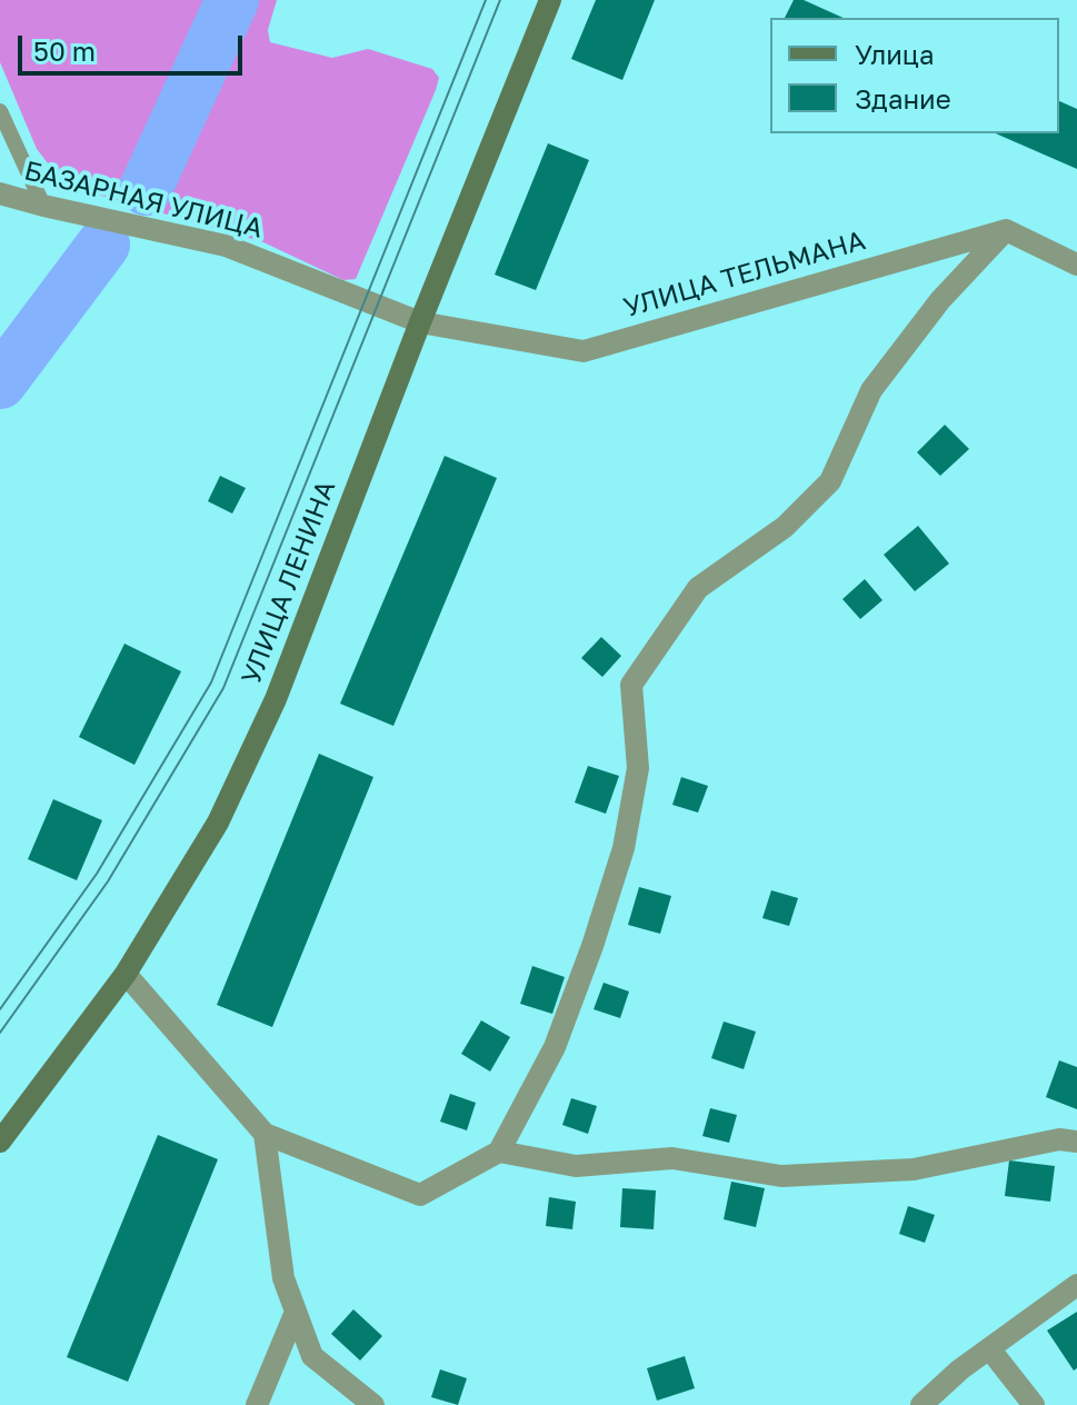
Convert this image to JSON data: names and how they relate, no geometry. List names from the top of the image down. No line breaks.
{"streets":{"main road":["УЛИЦА ЛЕНИНА"],"street":["БАЗАРНАЯ УЛИЦА","УЛИЦА ТЕЛЬМАНА"]},"crossings":[["БАЗАРНАЯ УЛИЦА","УЛИЦА ТЕЛЬМАНА"],["БАЗАРНАЯ УЛИЦА","УЛИЦА ЛЕНИНА"],["УЛИЦА ТЕЛЬМАНА","УЛИЦА ЛЕНИНА"]],"legend":["Улица","Здание"],"scale_bar":"50 m"}
